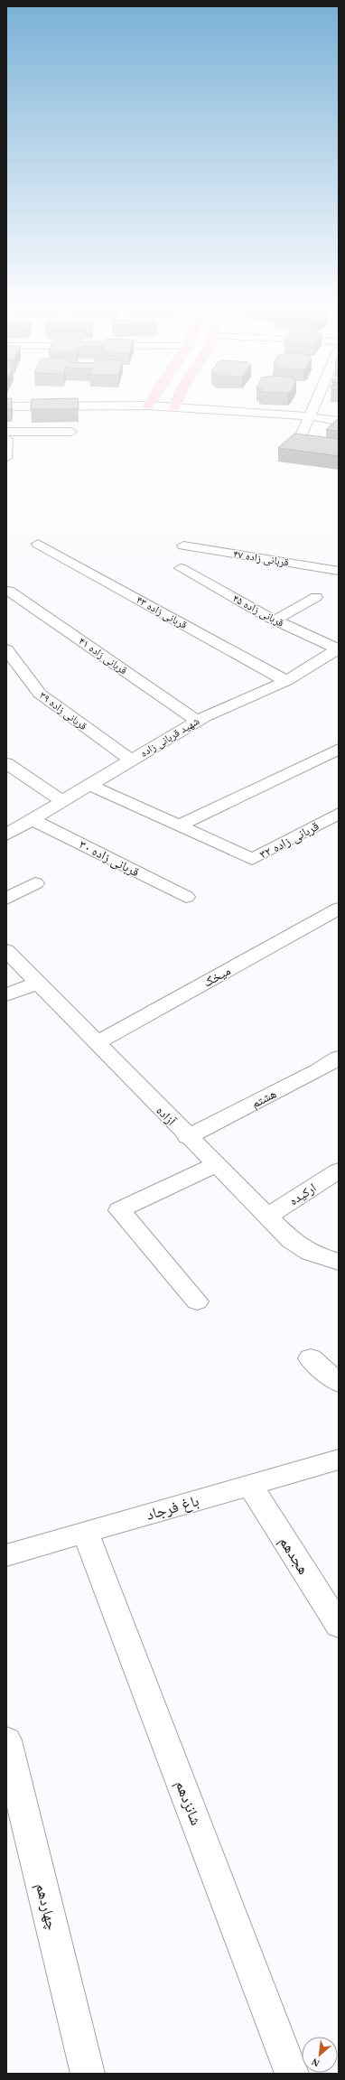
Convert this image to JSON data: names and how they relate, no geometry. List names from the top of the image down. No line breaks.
{"streets":{"street":["قربانی زاده ۴۷","قربانی زاده ۴۵","قربانی زاده ۴۳","قربانی زاده ۴۱","قربانی زاده ۳۹","شهید قربانی زاده","قربانی زاده ۳۲","قربانی زاده ۳۰","میخک","هشتم","آزاده","ارکیده","باغ فرجاد","هجدهم","شانزدهم","چهاردهم"]},"crossings":[["قربانی زاده ۴۵","شهید قربانی زاده"],["قربانی زاده ۴۳","شهید قربانی زاده"],["قربانی زاده ۴۱","شهید قربانی زاده"],["قربانی زاده ۳۹","شهید قربانی زاده"],["شهید قربانی زاده","قربانی زاده ۳۲"],["شهید قربانی زاده","قربانی زاده ۳۰"],["میخک","آزاده"],["هشتم","آزاده"],["آزاده","ارکیده"],["باغ فرجاد","هجدهم"],["باغ فرجاد","شانزدهم"]],"north":"bottom left"}
